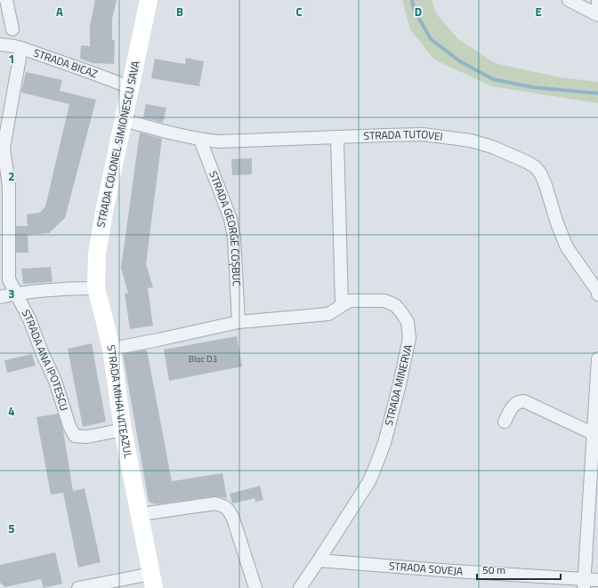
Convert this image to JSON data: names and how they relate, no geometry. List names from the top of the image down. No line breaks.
{"streets":{"main road":["STRADA COLONEL SIMIONESCU SAVA","STRADA MIHAI VITEAZUL"],"street":["STRADA BICAZ","STRADA TUTOVEI","STRADA GEORGE COȘBUC","STRADA ANA IPOTESCU","STRADA MINERVA","STRADA SOVEJA"]},"crossings":[["STRADA BICAZ","STRADA COLONEL SIMIONESCU SAVA"],["STRADA BICAZ","STRADA ANA IPOTESCU"],["STRADA TUTOVEI","STRADA COLONEL SIMIONESCU SAVA"],["STRADA TUTOVEI","STRADA GEORGE COȘBUC"],["STRADA COLONEL SIMIONESCU SAVA","STRADA MIHAI VITEAZUL"],["STRADA GEORGE COȘBUC","STRADA MINERVA"],["STRADA ANA IPOTESCU","STRADA MIHAI VITEAZUL"],["STRADA MINERVA","STRADA MIHAI VITEAZUL"],["STRADA MINERVA","STRADA SOVEJA"]],"house_numbers":["Bloc D3"],"scale_bar":"50 m","grid":{"columns":["A","B","C","D","E"],"rows":["1","2","3","4","5"]}}
